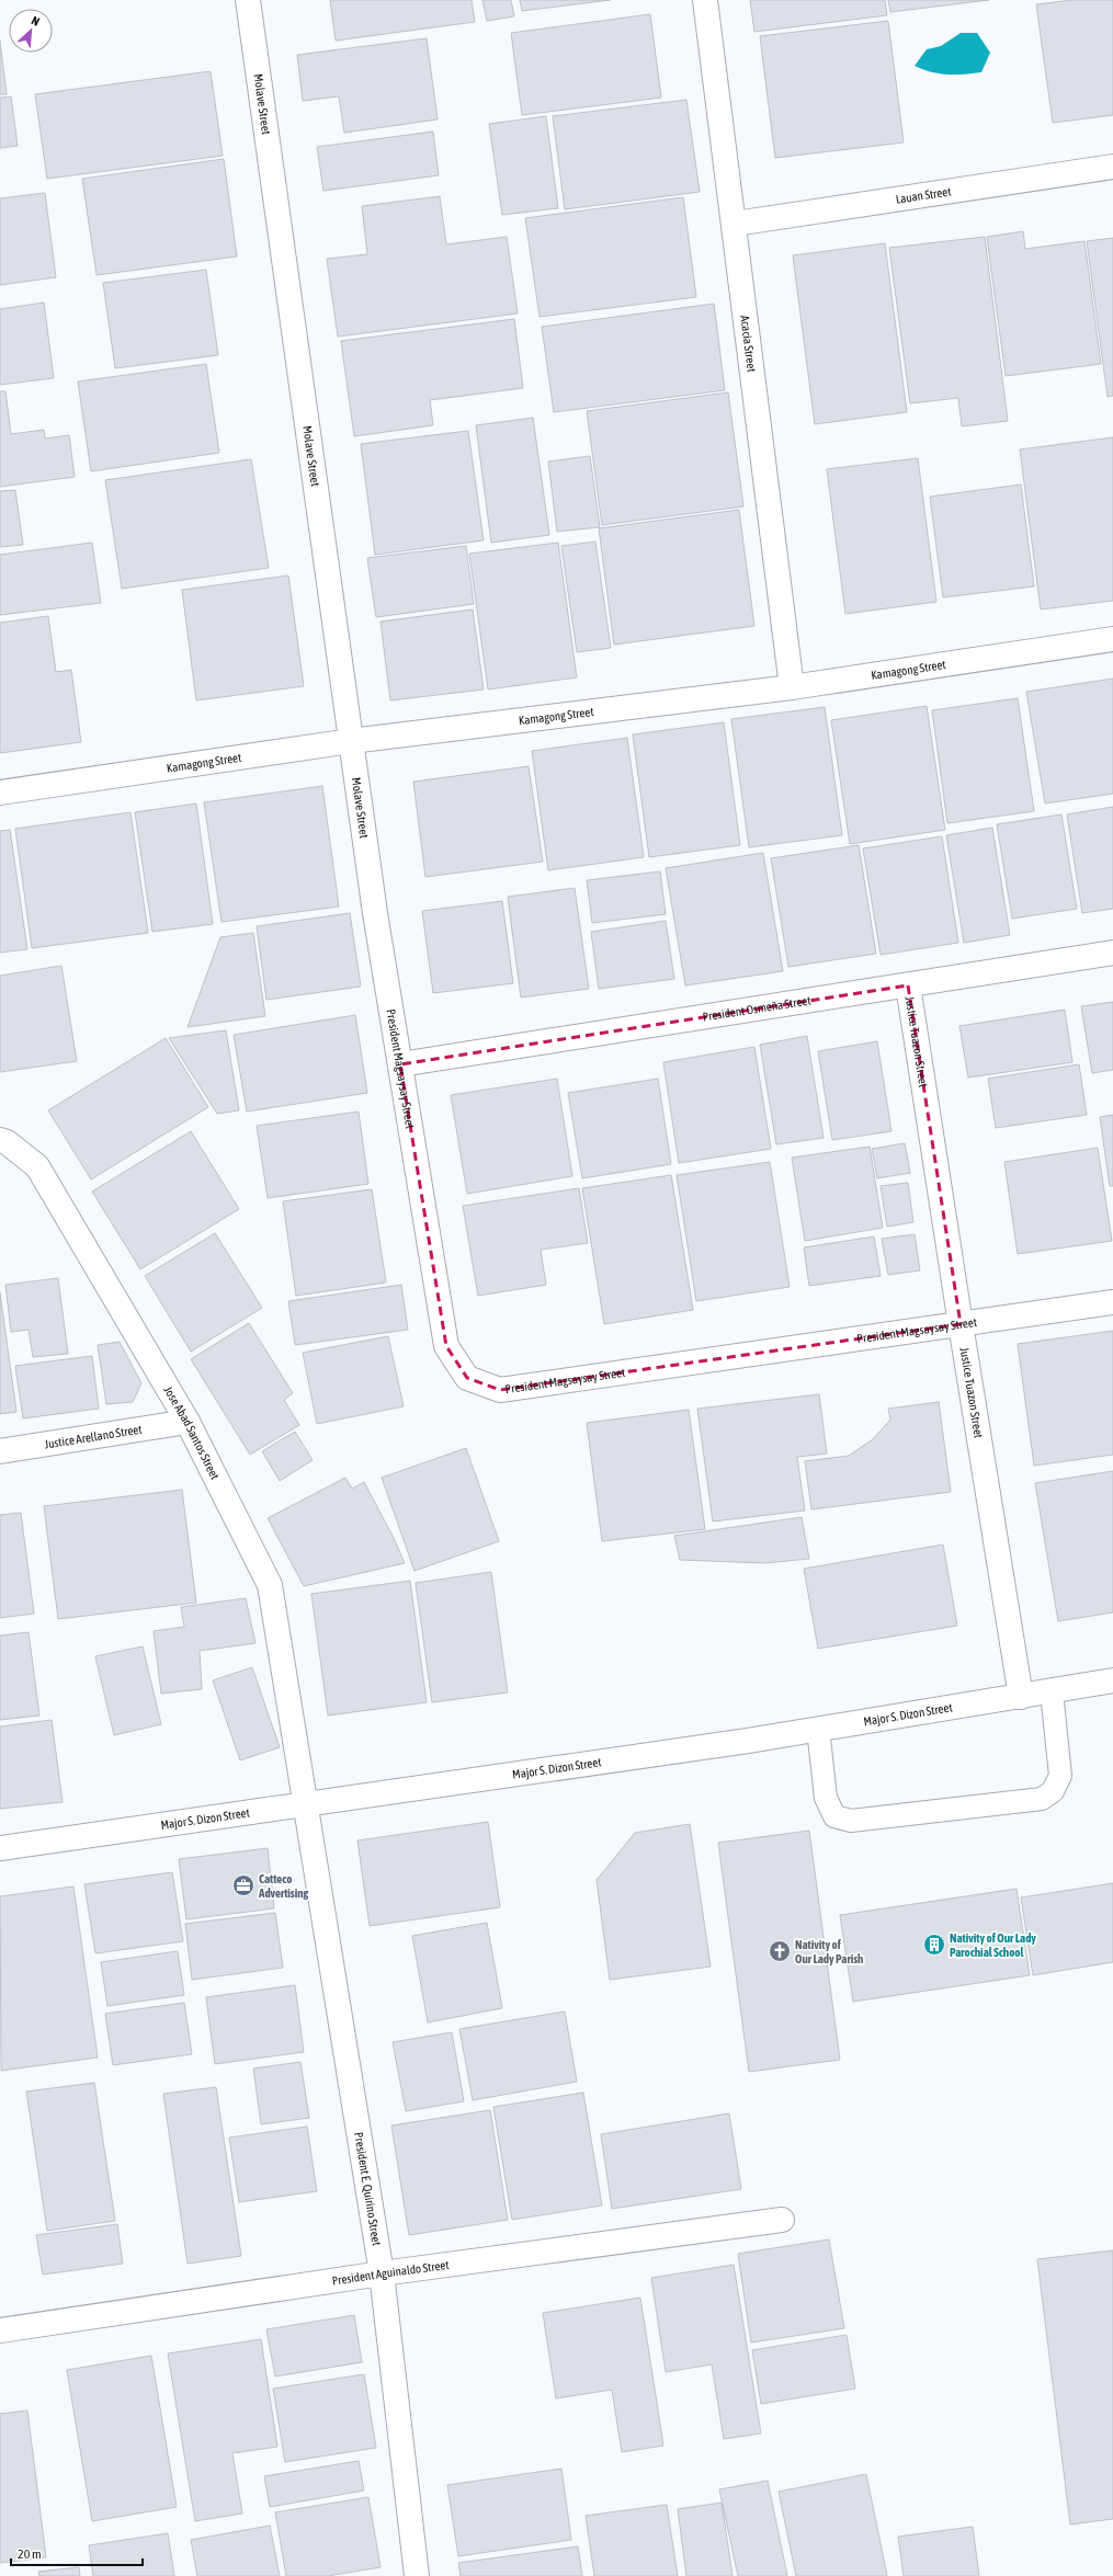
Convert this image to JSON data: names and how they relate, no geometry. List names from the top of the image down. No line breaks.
{"streets":{"street":["Molave Street","Lauan Street","Acacia Street","Kamagong Street","President Osmeña Street","Justice Tuazon Street","President Magsaysay Street","Jose Abad Santos Street","Justice Arellano Street","Major S. Dizon Street","President E. Quirino Street","President Aguinaldo Street"]},"crossings":[["Molave Street","Kamagong Street"],["Molave Street","President Magsaysay Street"],["Lauan Street","Acacia Street"],["Acacia Street","Kamagong Street"],["President Osmeña Street","Justice Tuazon Street"],["President Osmeña Street","President Magsaysay Street"],["Justice Tuazon Street","President Magsaysay Street"],["Justice Tuazon Street","Major S. Dizon Street"],["Jose Abad Santos Street","Justice Arellano Street"],["Jose Abad Santos Street","Major S. Dizon Street"],["Jose Abad Santos Street","President E. Quirino Street"],["Major S. Dizon Street","President E. Quirino Street"],["President E. Quirino Street","President Aguinaldo Street"]],"places":{"office":["Catteco Advertising"],"building":["Nativity of Our Lady Parochial School"],"church":["Nativity of Our Lady Parish"]},"scale_bar":"20 m","north":"top right"}
